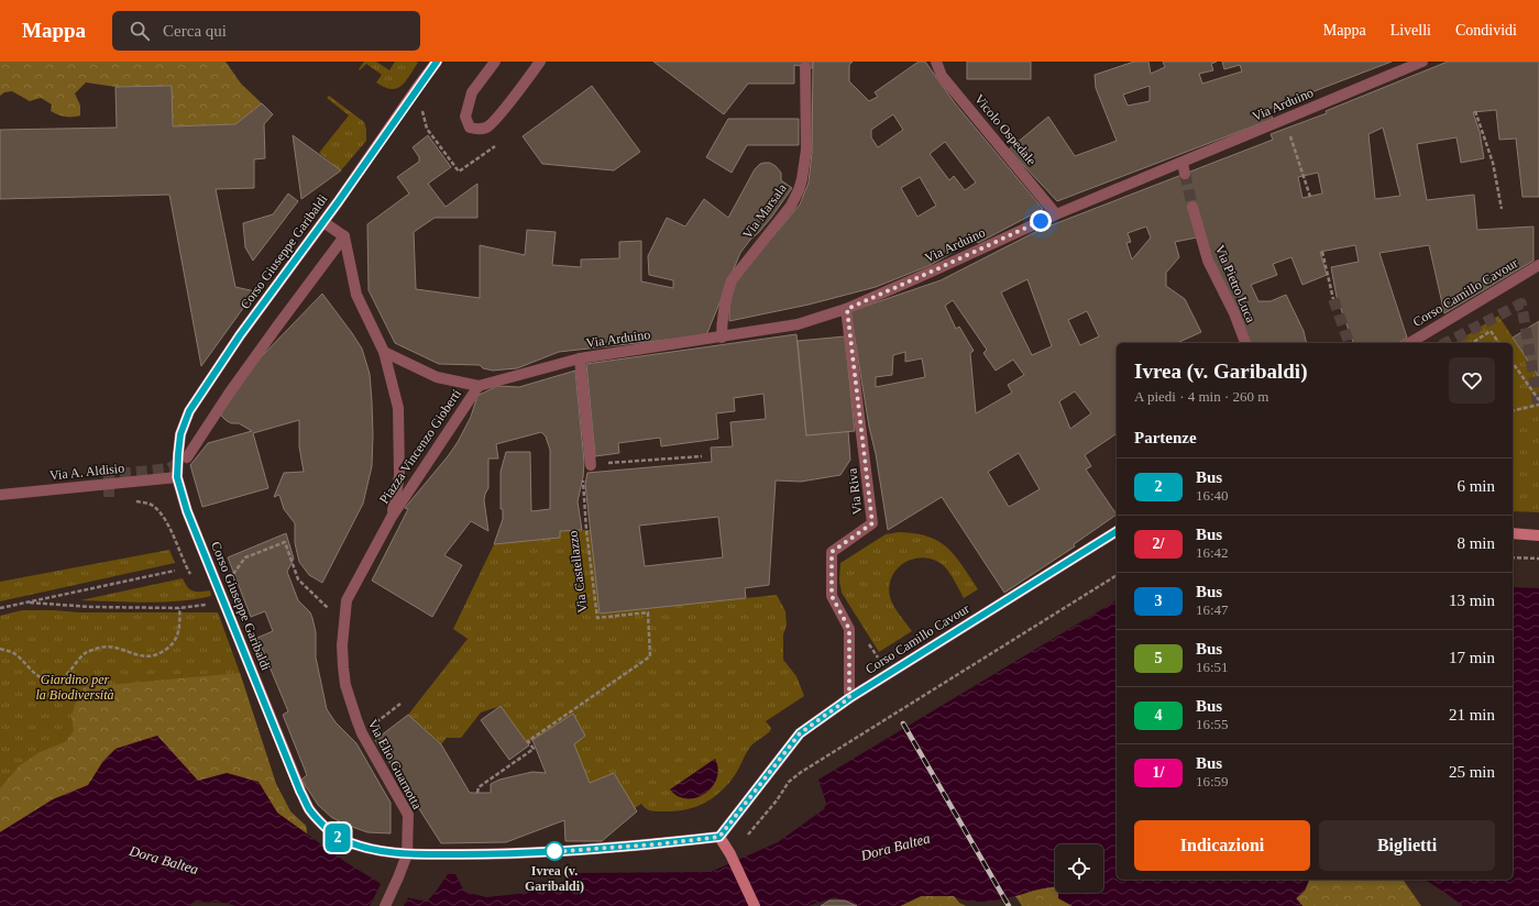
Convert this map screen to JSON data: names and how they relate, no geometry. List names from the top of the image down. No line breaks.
{"streets":{"main road":["Corso Giuseppe Garibaldi","Corso Camillo Cavour"],"street":["Via Arduino","Vicolo Ospedale","Via Marsala","Via Pietro Luca","Piazza Vincenzo Gioberti","Via A. Aldisio","Via Riva","Via Elio Guarnotta"],"path":["Via Castellazzo"]},"crossings":[["Via Arduino","Vicolo Ospedale"],["Via Arduino","Via Marsala"],["Via Arduino","Piazza Vincenzo Gioberti"],["Via Arduino","Via Riva"],["Corso Giuseppe Garibaldi","Corso Camillo Cavour"],["Corso Giuseppe Garibaldi","Via A. Aldisio"],["Corso Giuseppe Garibaldi","Via Elio Guarnotta"],["Corso Camillo Cavour","Via Riva"],["Piazza Vincenzo Gioberti","Via Elio Guarnotta"]],"water":["Dora Baltea"],"parks":["Giardino per la Biodiversità"],"places":["Ivrea (v. Garibaldi)"],"lines":["bus line 2"],"page":{"header":"Mappa","search":"Cerca qui","nav":["Mappa","Livelli","Condividi"],"on_map":"2","heading":[["Ivrea (v. Garibaldi)","A piedi · 4 min · 260 m"],"Partenze"],"list":[{"mark":"2","name":"Bus","note":"16:40","value":"6 min"},{"mark":"2/","name":"Bus","note":"16:42","value":"8 min"},{"mark":"3","name":"Bus","note":"16:47","value":"13 min"},{"mark":"5","name":"Bus","note":"16:51","value":"17 min"},{"mark":"4","name":"Bus","note":"16:55","value":"21 min"},{"mark":"1/","name":"Bus","note":"16:59","value":"25 min"}],"buttons":["Indicazioni","Biglietti"]}}
